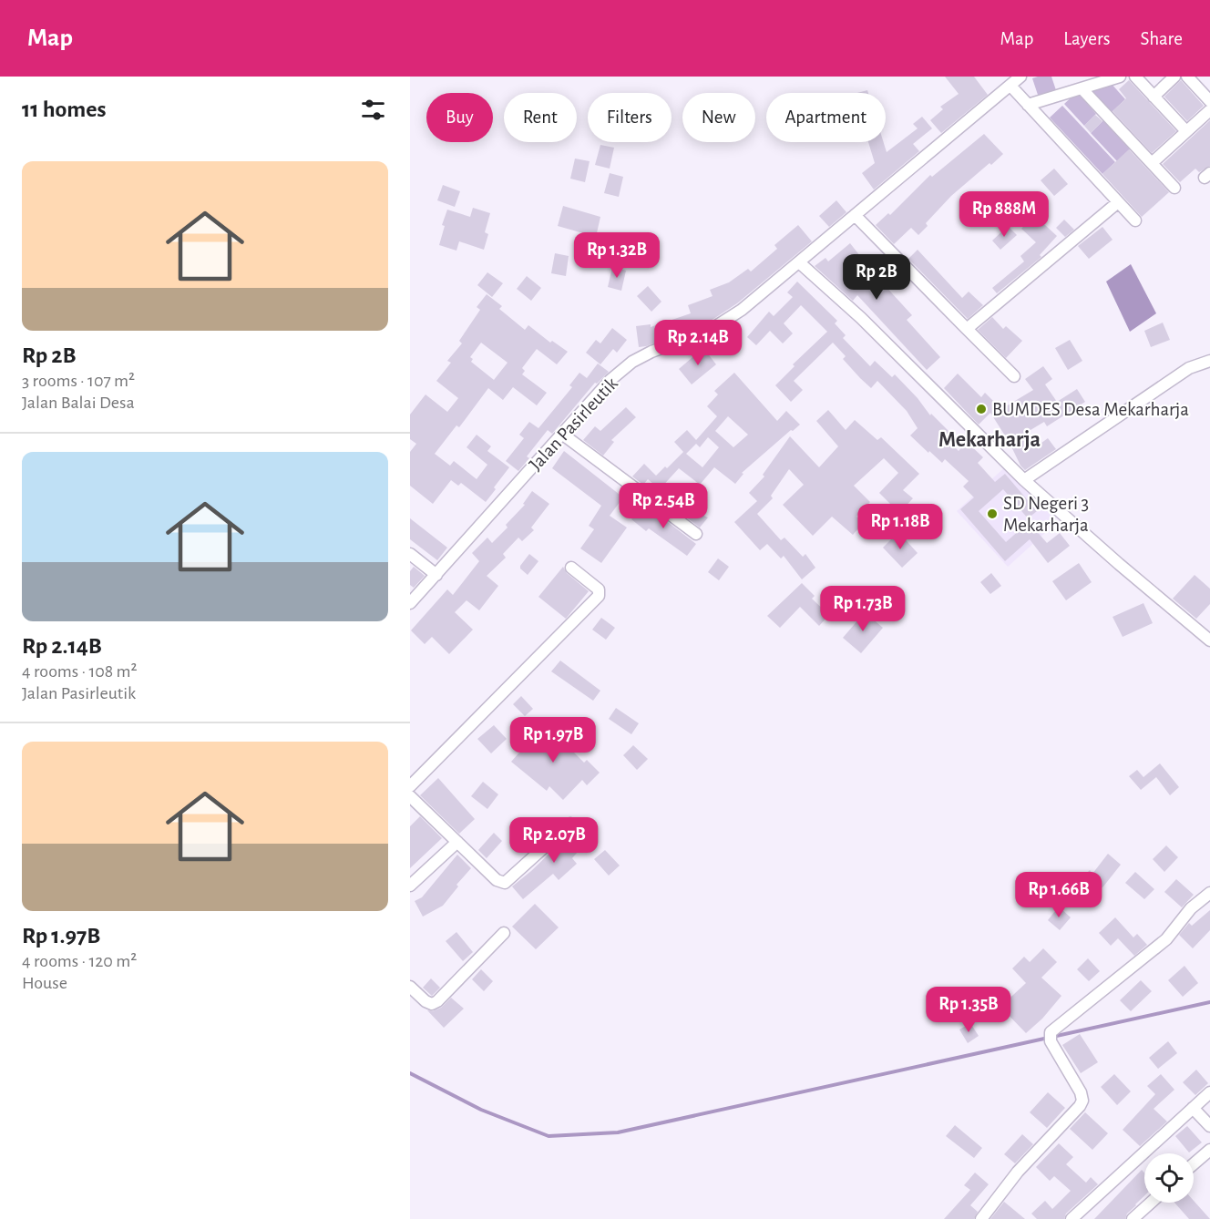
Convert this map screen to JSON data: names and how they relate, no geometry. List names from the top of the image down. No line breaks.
{"streets":{"street":["Jalan Pasirleutik"]},"districts":["Mekarharja"],"places":["BUMDES Desa Mekarharja","SD Negeri 3 Mekarharja"],"page":{"header":"Map","nav":["Map","Layers","Share"],"heading":"11 homes","chip":["Buy","Rent","Filters","New","Apartment"],"list":[{"name":"Rp 2B","note":"3 rooms · 107 m² · Jalan Balai Desa"},{"name":"Rp 2.14B","note":"4 rooms · 108 m² · Jalan Pasirleutik"},{"name":"Rp 1.97B","note":"4 rooms · 120 m² · House"}],"price":["Rp 888M","Rp 1.32B","Rp 2B","Rp 2.14B","Rp 2.54B","Rp 1.18B","Rp 1.73B","Rp 1.97B","Rp 2.07B","Rp 1.66B","Rp 1.35B"]}}
